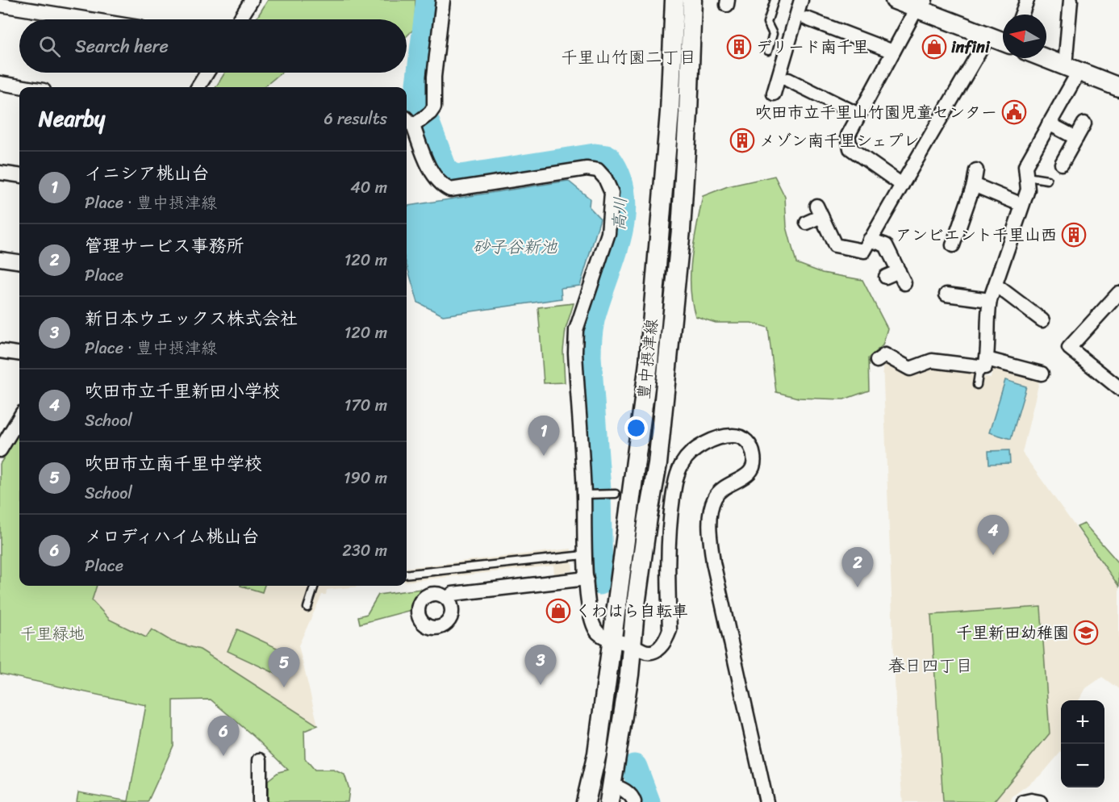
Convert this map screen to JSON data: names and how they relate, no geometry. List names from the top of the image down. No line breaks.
{"streets":{"main road":["豊中摂津線"]},"districts":["千里山竹園二丁目","春日四丁目"],"water":["高川","砂子谷新池"],"parks":["千里緑地"],"places":{"building":["デリード南千里","メゾン南千里シェプレ","アンビエント千里山西"],"shop":["infini","くわはら自転車"],"public building":["吹田市立千里山竹園児童センター"],"school or university":["千里新田幼稚園"]},"north":"left","page":{"search":"Search here","heading":["Nearby","6 results"],"list":[{"mark":"1","name":"イニシア桃山台","note":"Place · 豊中摂津線","value":"40 m"},{"mark":"2","name":"管理サービス事務所","note":"Place","value":"120 m"},{"mark":"3","name":"新日本ウエックス株式会社","note":"Place · 豊中摂津線","value":"120 m"},{"mark":"4","name":"吹田市立千里新田小学校","note":"School","value":"170 m"},{"mark":"5","name":"吹田市立南千里中学校","note":"School","value":"190 m"},{"mark":"6","name":"メロディハイム桃山台","note":"Place","value":"230 m"}],"pins":["1","4","2","3","5","6"],"map_buttons":["+","−"]}}
